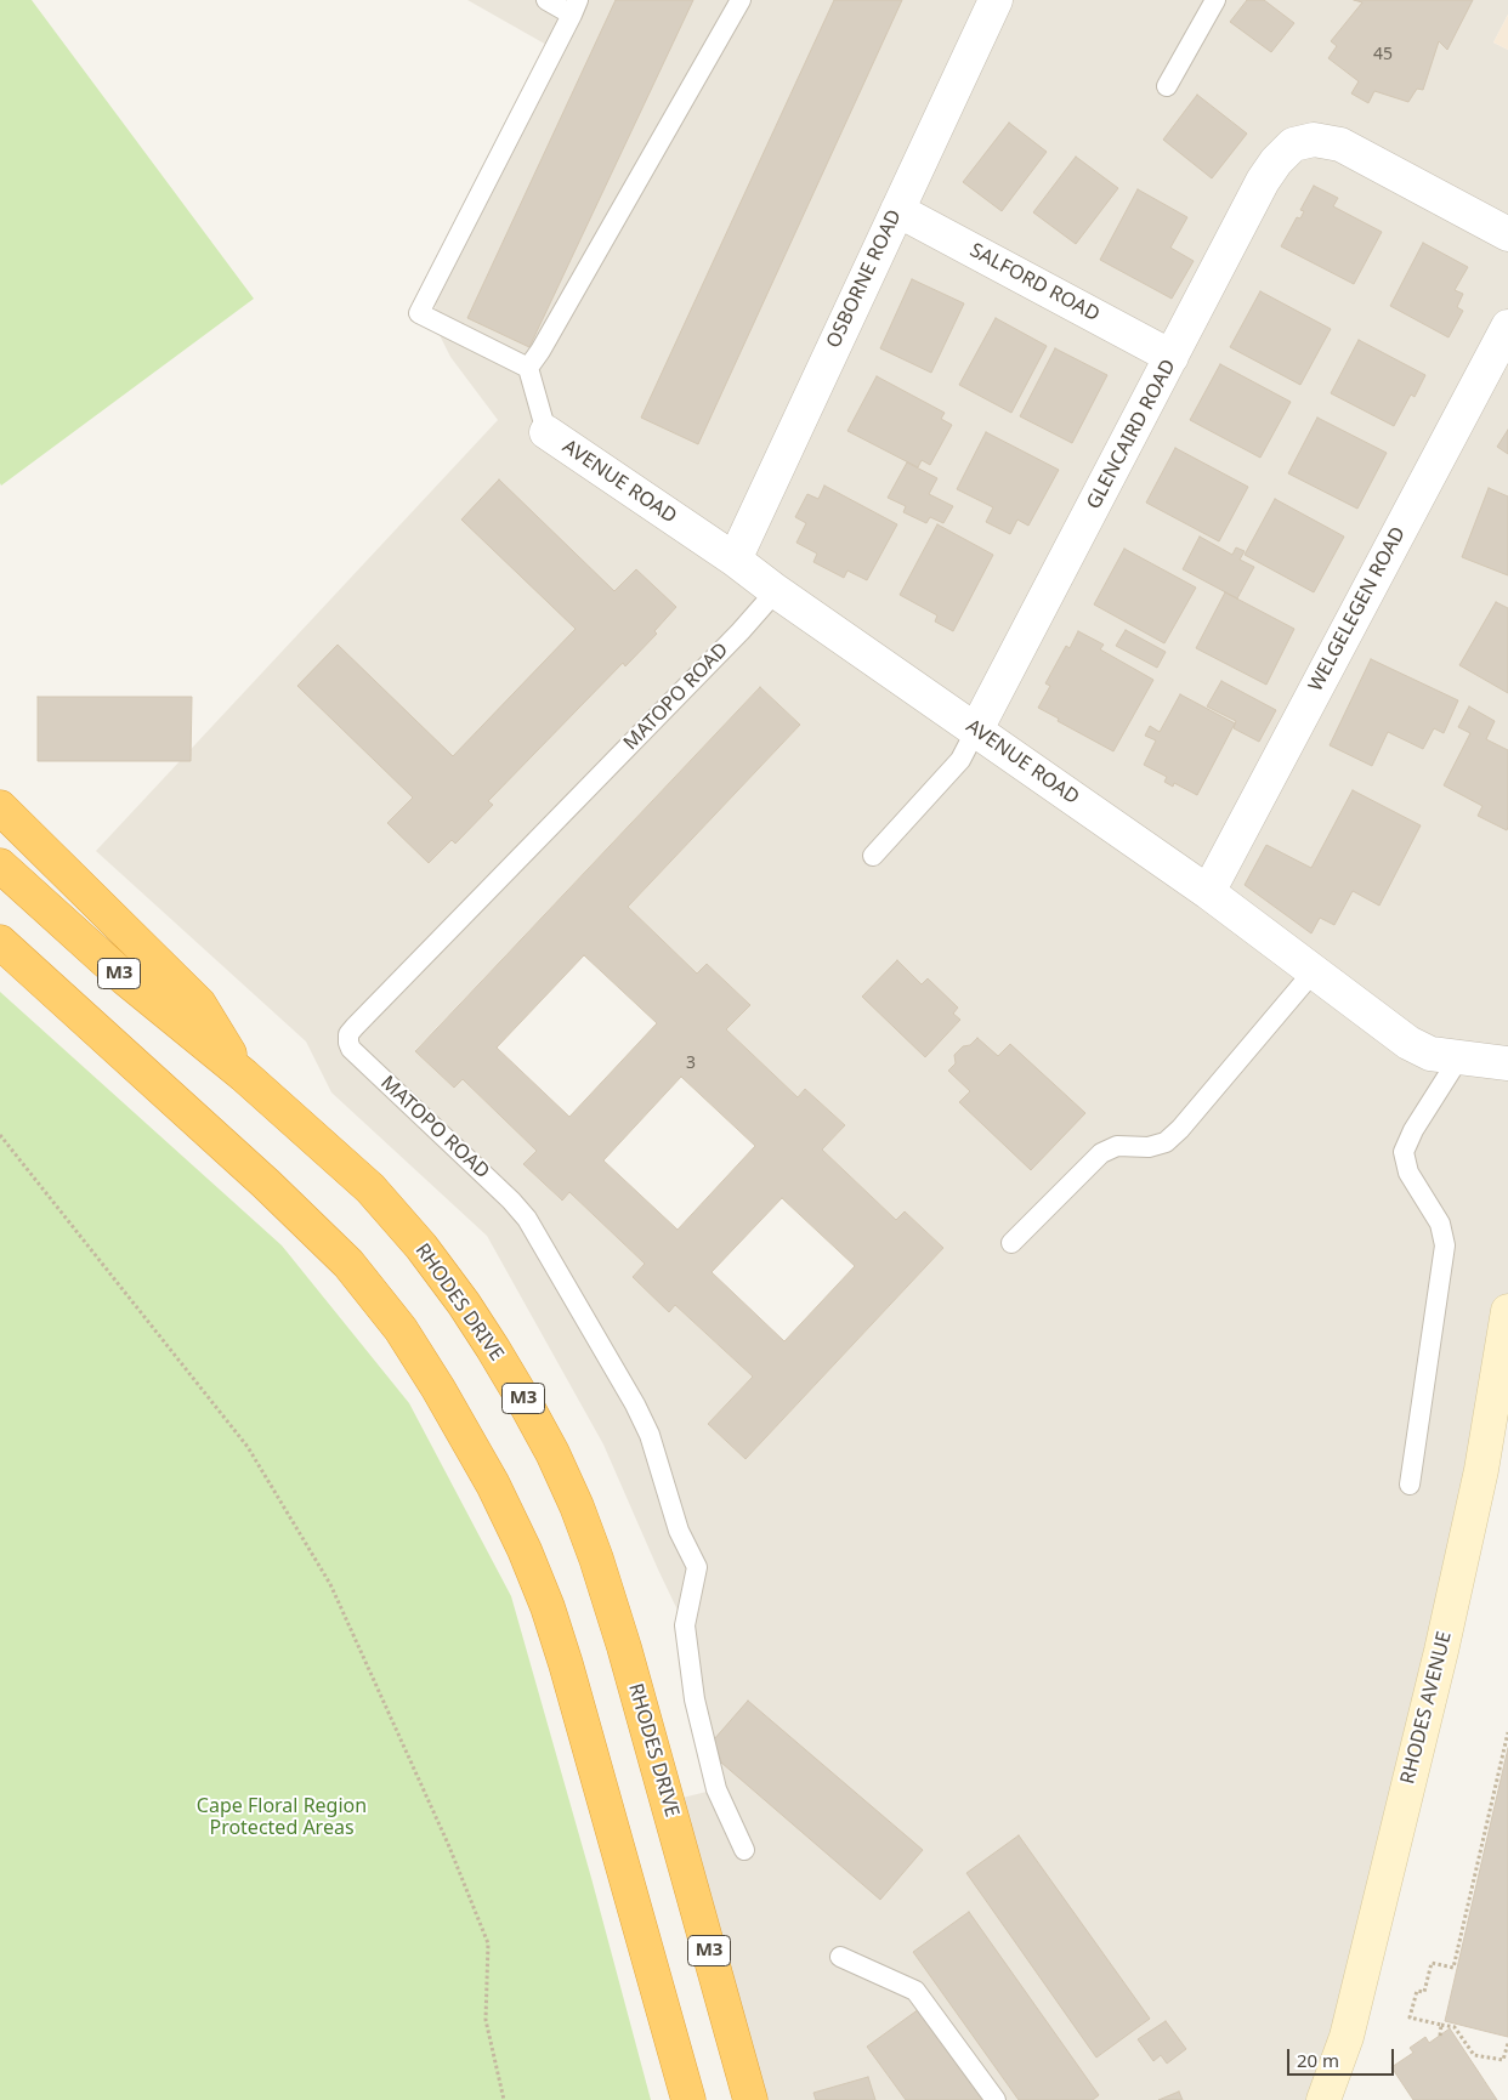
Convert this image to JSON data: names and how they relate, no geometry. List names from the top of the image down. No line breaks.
{"streets":{"highway":["M3","RHODES DRIVE"],"street":["OSBORNE ROAD","SALFORD ROAD","GLENCAIRD ROAD","AVENUE ROAD","WELGELEGEN ROAD","RHODES AVENUE"],"lane":["MATOPO ROAD"]},"crossings":[["OSBORNE ROAD","SALFORD ROAD"],["OSBORNE ROAD","AVENUE ROAD"],["SALFORD ROAD","GLENCAIRD ROAD"],["GLENCAIRD ROAD","AVENUE ROAD"],["AVENUE ROAD","WELGELEGEN ROAD"],["AVENUE ROAD","MATOPO ROAD"]],"parks":["Cape Floral Region Protected Areas"],"house_numbers":["45","3"],"scale_bar":"20 m"}
